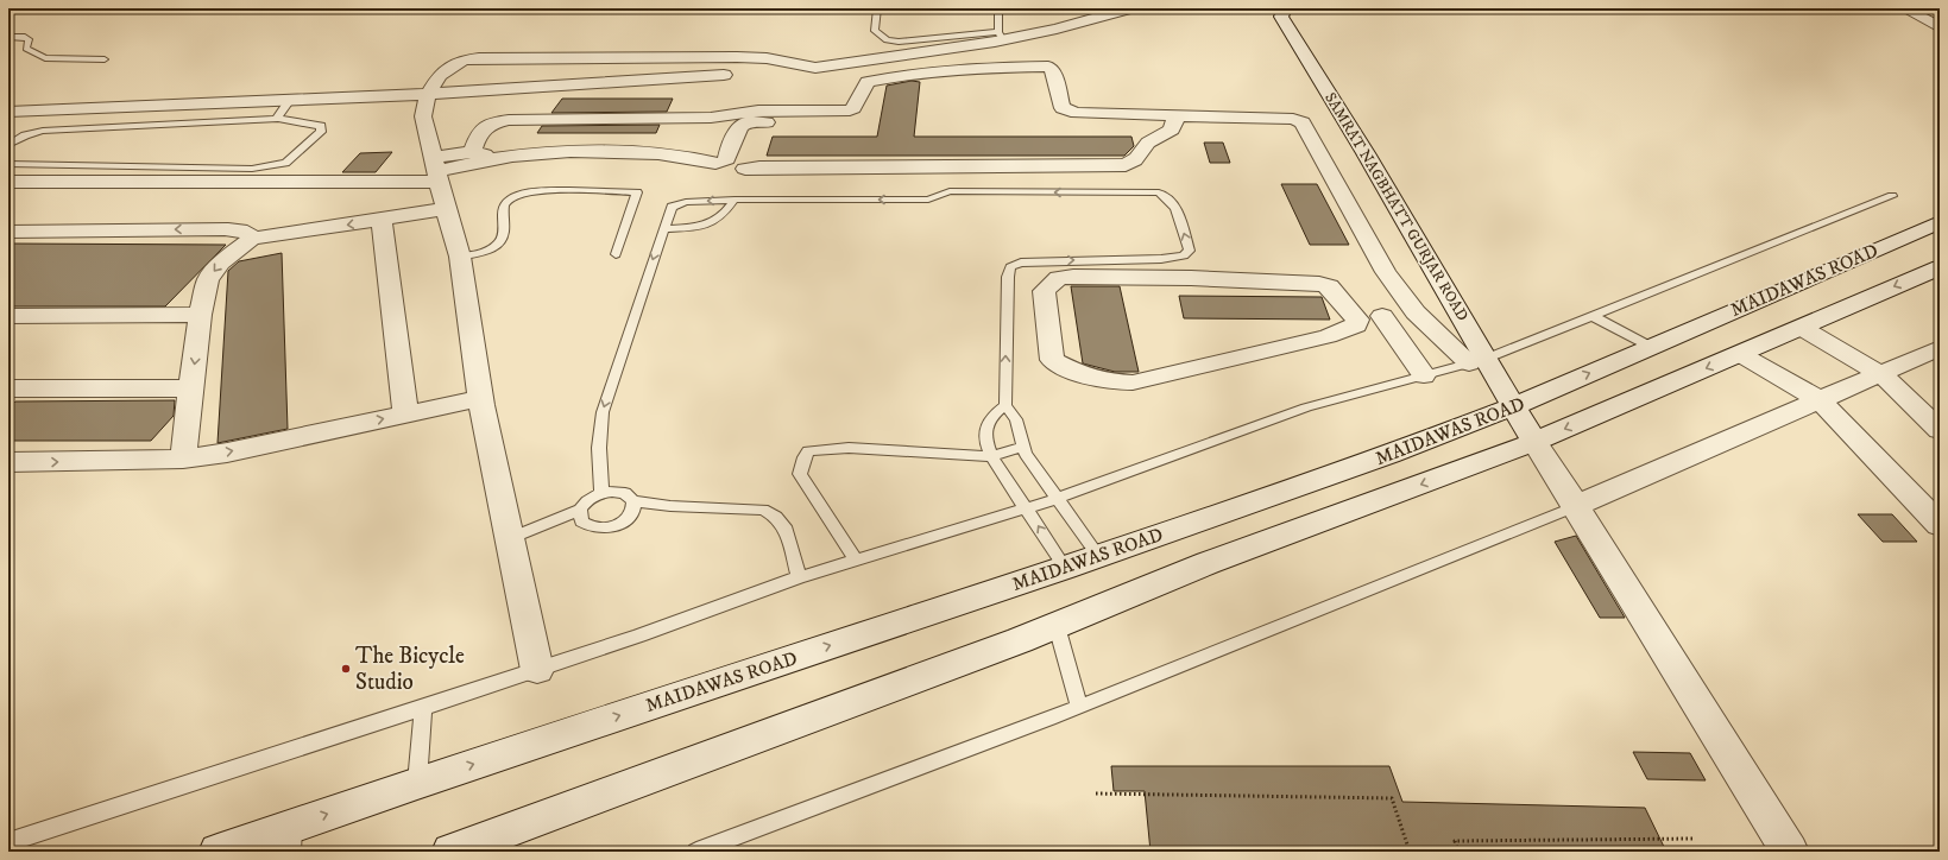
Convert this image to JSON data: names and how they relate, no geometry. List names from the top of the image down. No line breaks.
{"streets":{"street":["SAMRAT NAGBHATT GURJAR ROAD","MAIDAWAS ROAD"]},"crossings":[["SAMRAT NAGBHATT GURJAR ROAD","MAIDAWAS ROAD"]],"places":["The Bicycle Studio"]}
